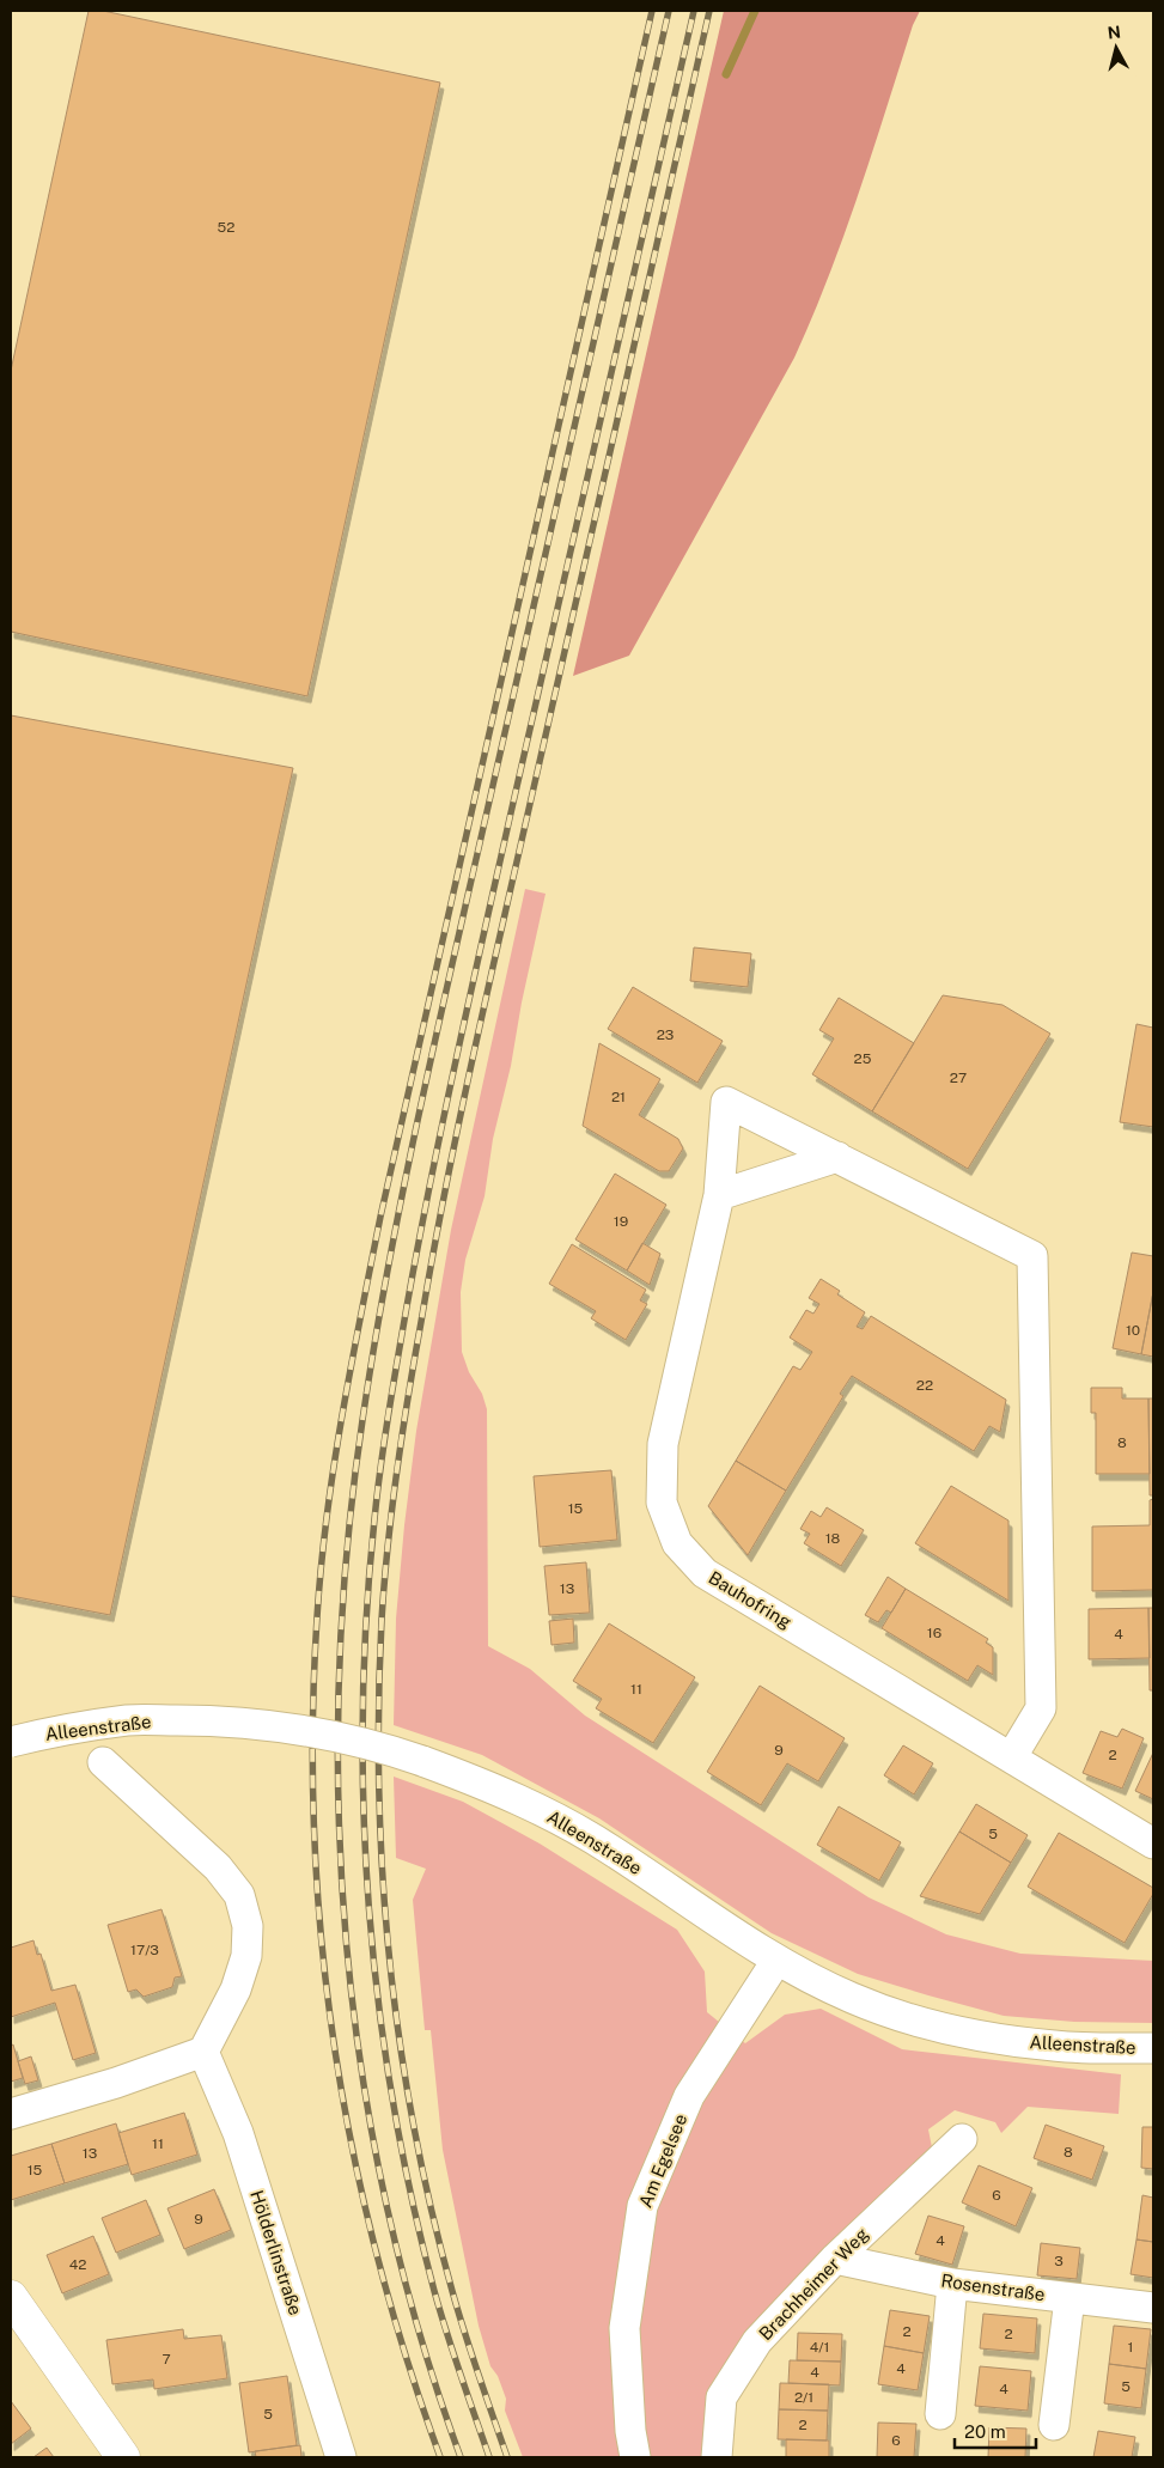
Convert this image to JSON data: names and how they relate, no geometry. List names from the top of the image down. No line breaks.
{"streets":{"street":["Bauhofring","Alleenstraße","Am Egelsee","Hölderlinstraße","Brachheimer Weg","Rosenstraße"]},"crossings":[["Alleenstraße","Am Egelsee"],["Brachheimer Weg","Rosenstraße"]],"house_numbers":["52","23","25","27","21","19","10","22","8","15","18","13","16","4","11","9","2","5","17/3","11","8","13","15","6","9","4","3","42","2","2","4/1","1","7","4","4","5","4","2/1","5","2","6"],"scale_bar":"20 m","north":"top"}
